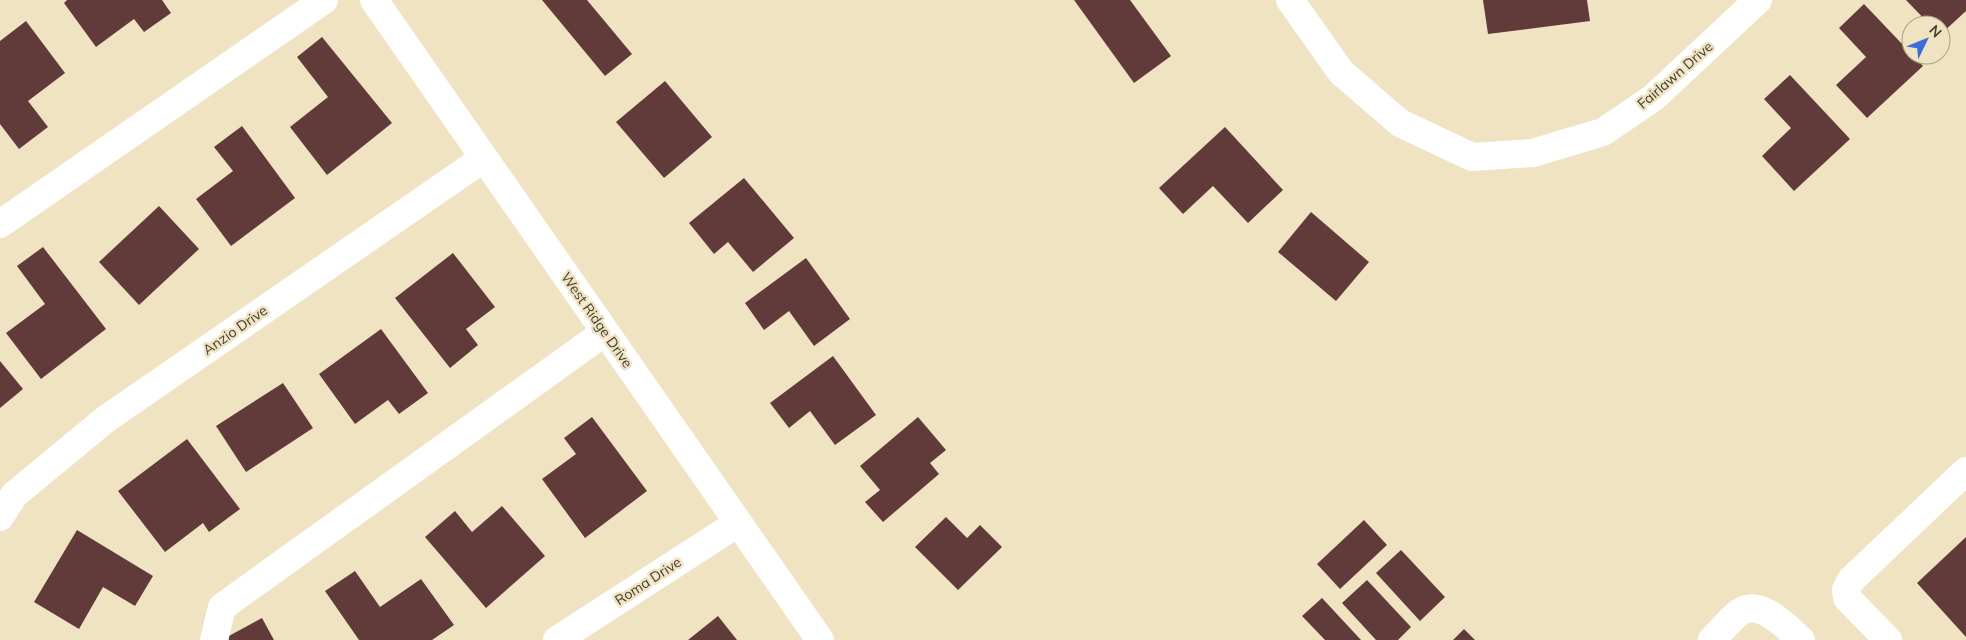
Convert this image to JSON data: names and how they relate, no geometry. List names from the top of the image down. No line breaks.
{"streets":{"street":["Fairlawn Drive","West Ridge Drive","Anzio Drive","Roma Drive"]},"crossings":[["West Ridge Drive","Anzio Drive"],["West Ridge Drive","Roma Drive"]],"north":"top right"}
